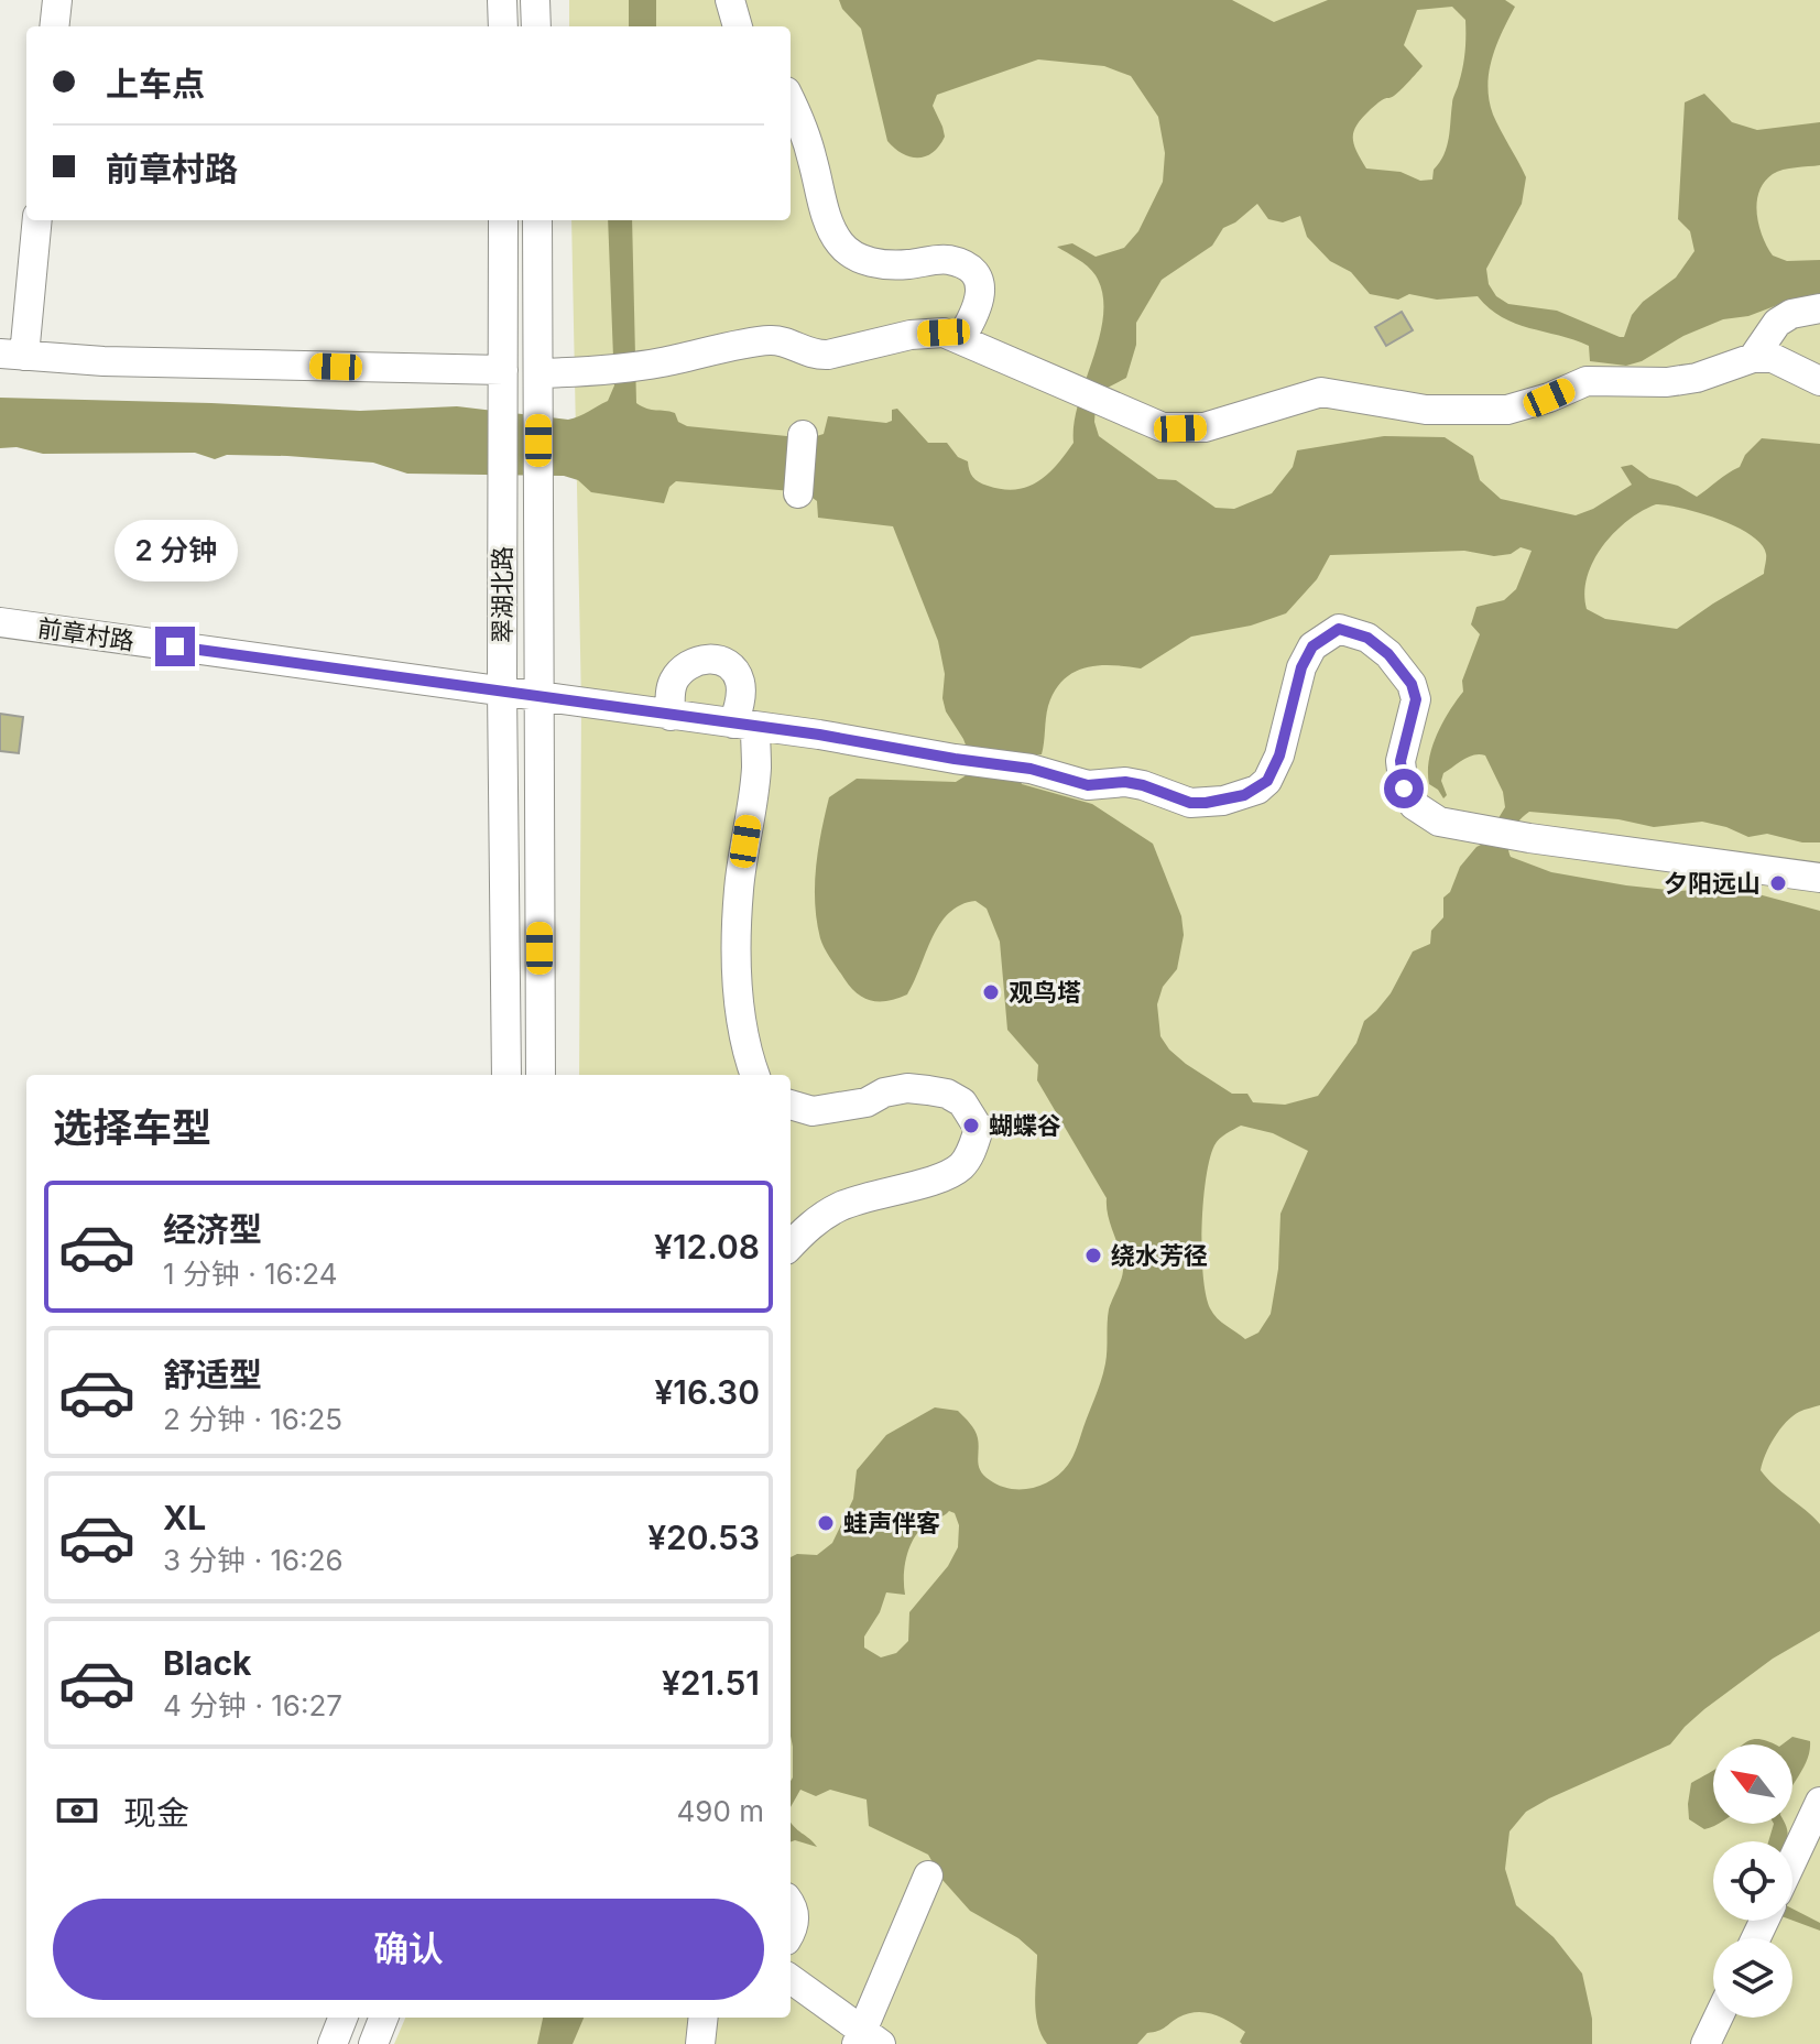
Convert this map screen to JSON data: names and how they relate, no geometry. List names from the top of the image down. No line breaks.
{"streets":{"street":["翠湖北路","前章村路"]},"crossings":[["翠湖北路","前章村路"]],"places":["夕阳远山","观鸟塔","蝴蝶谷","绕水芳径","蛙声伴客"],"north":"top left","page":{"banner":["上车点","前章村路"],"bubble":"2 分钟","heading":"选择车型","list":[{"name":"经济型","note":"1 分钟 · 16:24","value":"¥12.08"},{"name":"舒适型","note":"2 分钟 · 16:25","value":"¥16.30"},{"name":"XL","note":"3 分钟 · 16:26","value":"¥20.53"},{"name":"Black","note":"4 分钟 · 16:27","value":"¥21.51"}],"pay":["现金","490 m"],"buttons":"确认"}}
